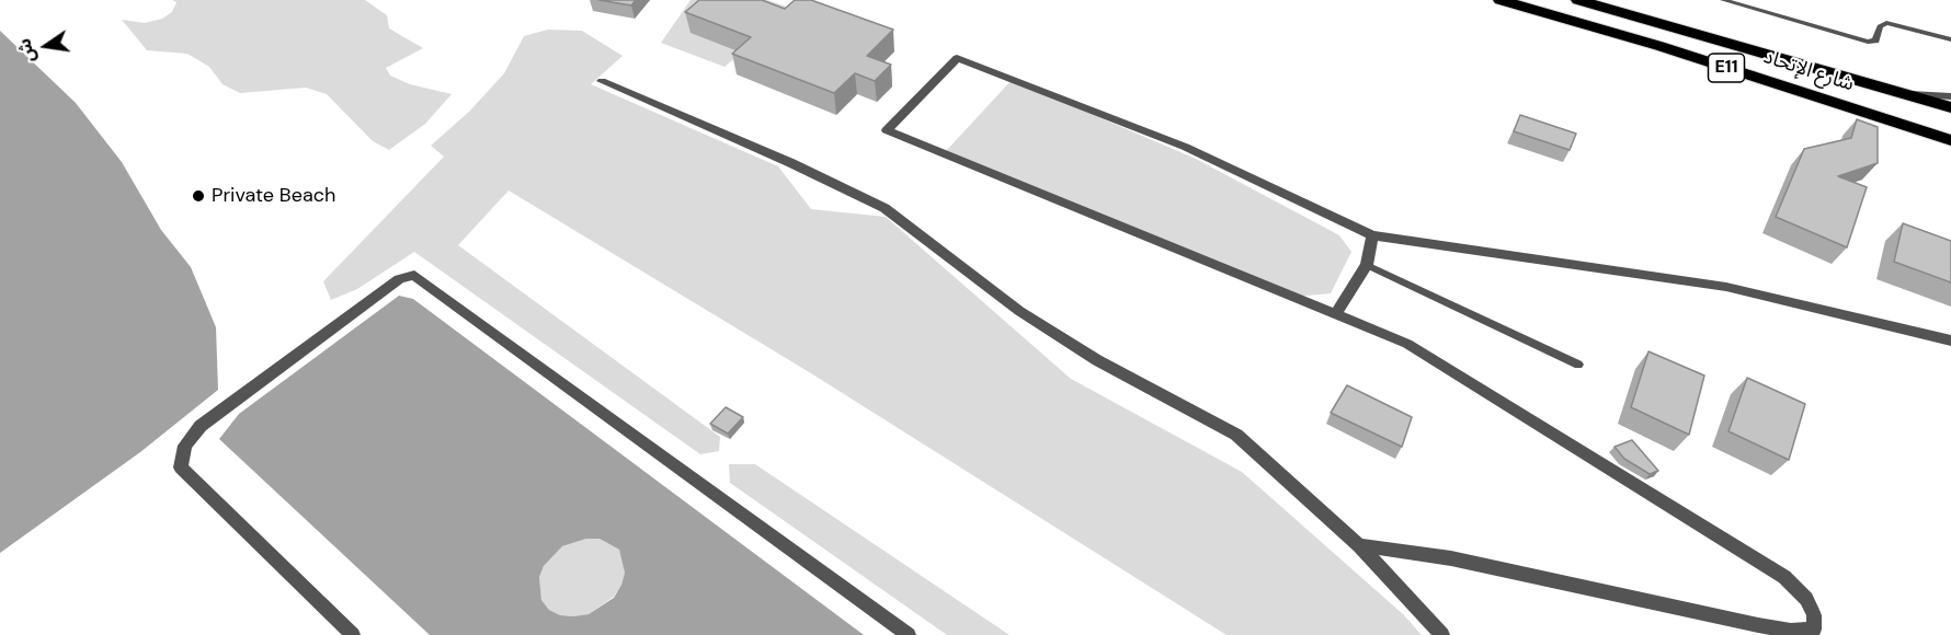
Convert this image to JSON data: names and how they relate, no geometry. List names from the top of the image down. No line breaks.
{"streets":{"highway":["E11","شارع الإتحاد"]},"places":["Private Beach"],"north":"left"}
